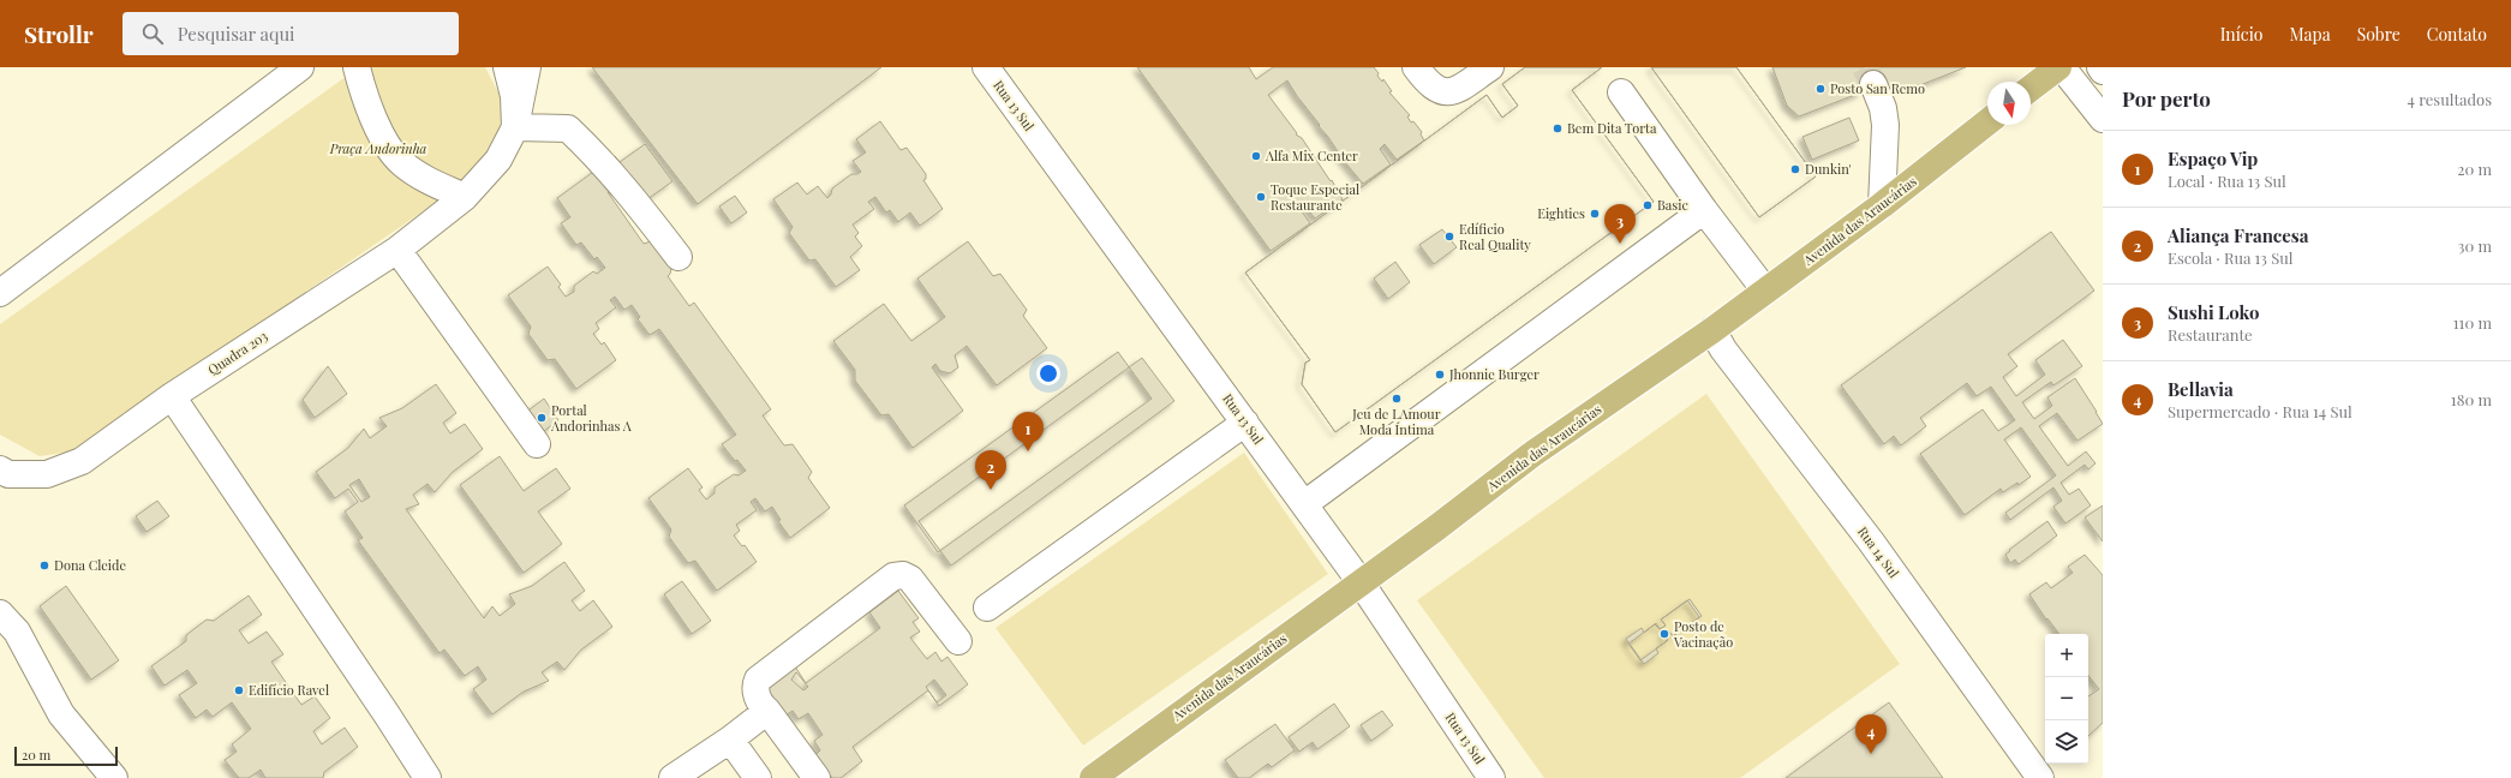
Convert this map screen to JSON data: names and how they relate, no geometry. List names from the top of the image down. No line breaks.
{"streets":{"main road":["Avenida das Araucárias"],"street":["Rua 13 Sul","Quadra 203","Rua 14 Sul"]},"crossings":[["Rua 13 Sul","Avenida das Araucárias"],["Avenida das Araucárias","Rua 14 Sul"]],"parks":["Praça Andorinha"],"places":["Posto San Remo","Bem Dita Torta","Alfa Mix Center","Dunkin'","Toque Especial Restaurante","Basic","Eighties","Edíficio Real Quality","Jhonnie Burger","Jeu de LAmour Moda Íntima","Portal Andorinhas A","Dona Cleide","Posto de Vacinação","Edifício Ravel"],"scale_bar":"20 m","north":"bottom","page":{"header":"Strollr","search":"Pesquisar aqui","nav":["Início","Mapa","Sobre","Contato"],"heading":["Por perto","4 resultados"],"list":[{"mark":"1","name":"Espaço Vip","note":"Local · Rua 13 Sul","value":"20 m"},{"mark":"2","name":"Aliança Francesa","note":"Escola · Rua 13 Sul","value":"30 m"},{"mark":"3","name":"Sushi Loko","note":"Restaurante","value":"110 m"},{"mark":"4","name":"Bellavia","note":"Supermercado · Rua 14 Sul","value":"180 m"}],"pins":["3","1","2","4"],"map_buttons":["+","−"],"scale":"20 m"}}
